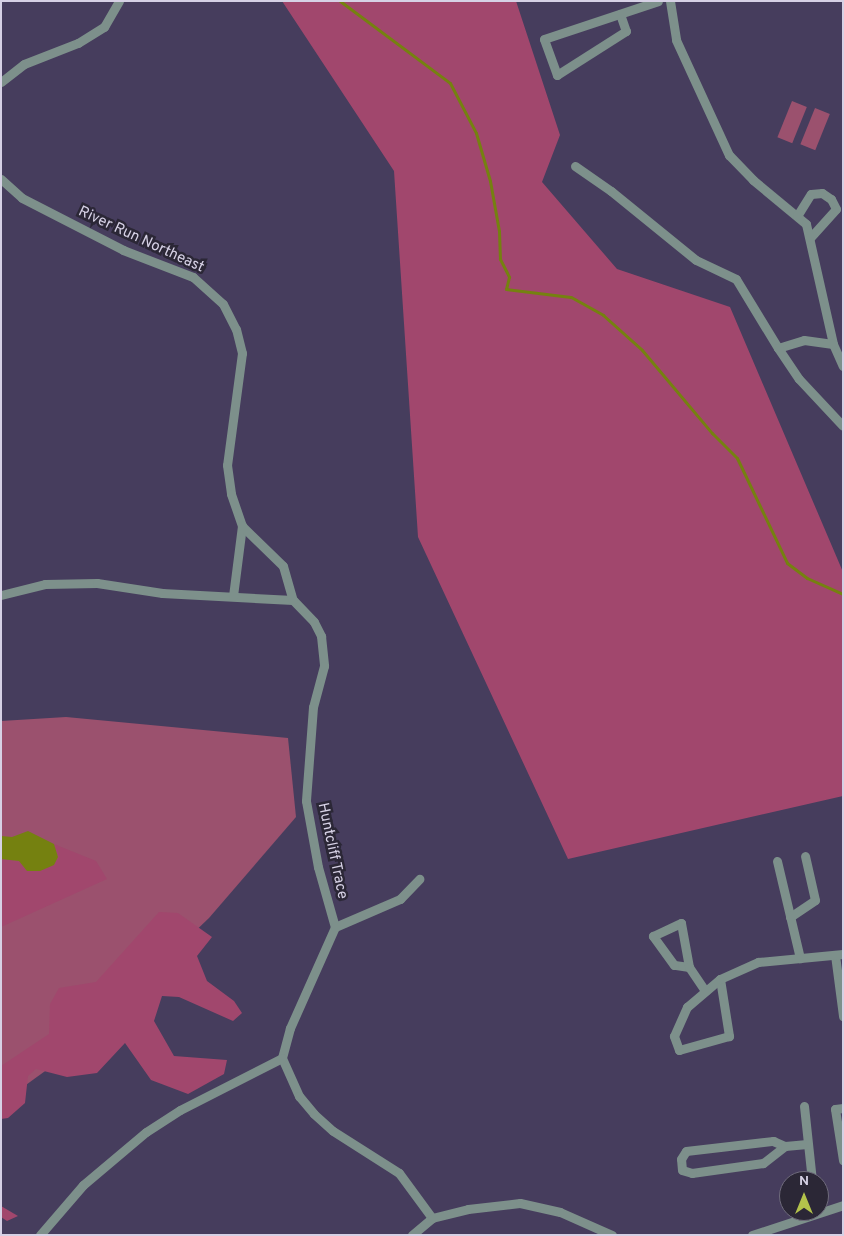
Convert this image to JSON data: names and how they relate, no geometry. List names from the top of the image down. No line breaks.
{"streets":{"street":["River Run Northeast","Huntcliff Trace"]},"crossings":[["River Run Northeast","Huntcliff Trace"]],"north":"top"}
